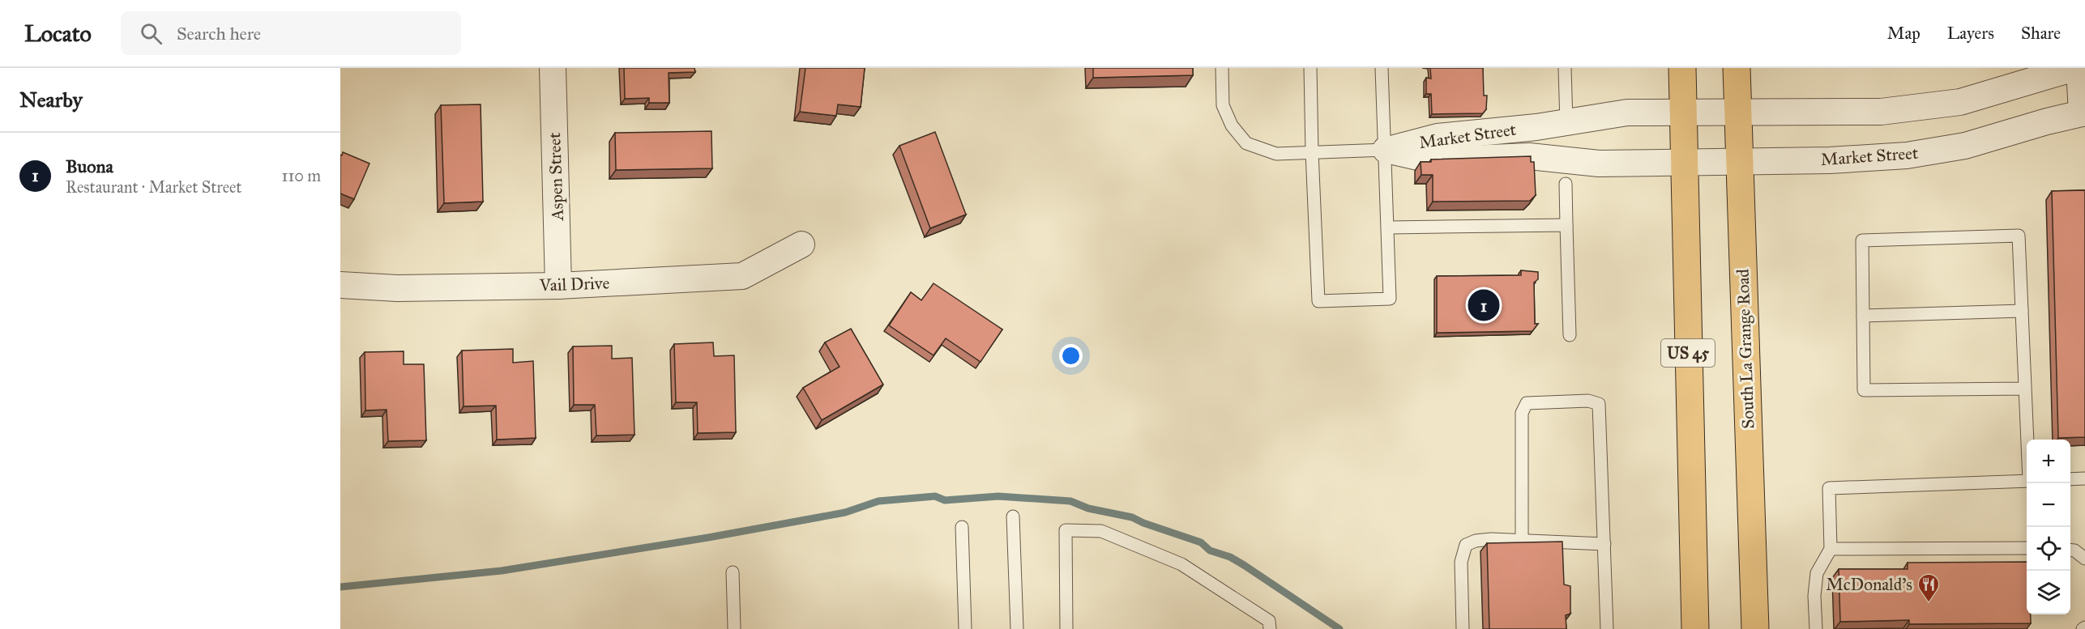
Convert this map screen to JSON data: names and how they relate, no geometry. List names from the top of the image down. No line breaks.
{"streets":{"main road":["South La Grange Road","US 45"],"street":["Market Street","Aspen Street","Vail Drive"]},"crossings":[["Market Street","South La Grange Road"],["Market Street","US 45"],["Aspen Street","Vail Drive"]],"places":{"restaurant":["McDonald's"]},"page":{"header":"Locato","search":"Search here","nav":["Map","Layers","Share"],"heading":"Nearby","list":[{"mark":"1","name":"Buona","note":"Restaurant · Market Street","value":"110 m"}],"pins":"1","map_buttons":["+","−"]}}
